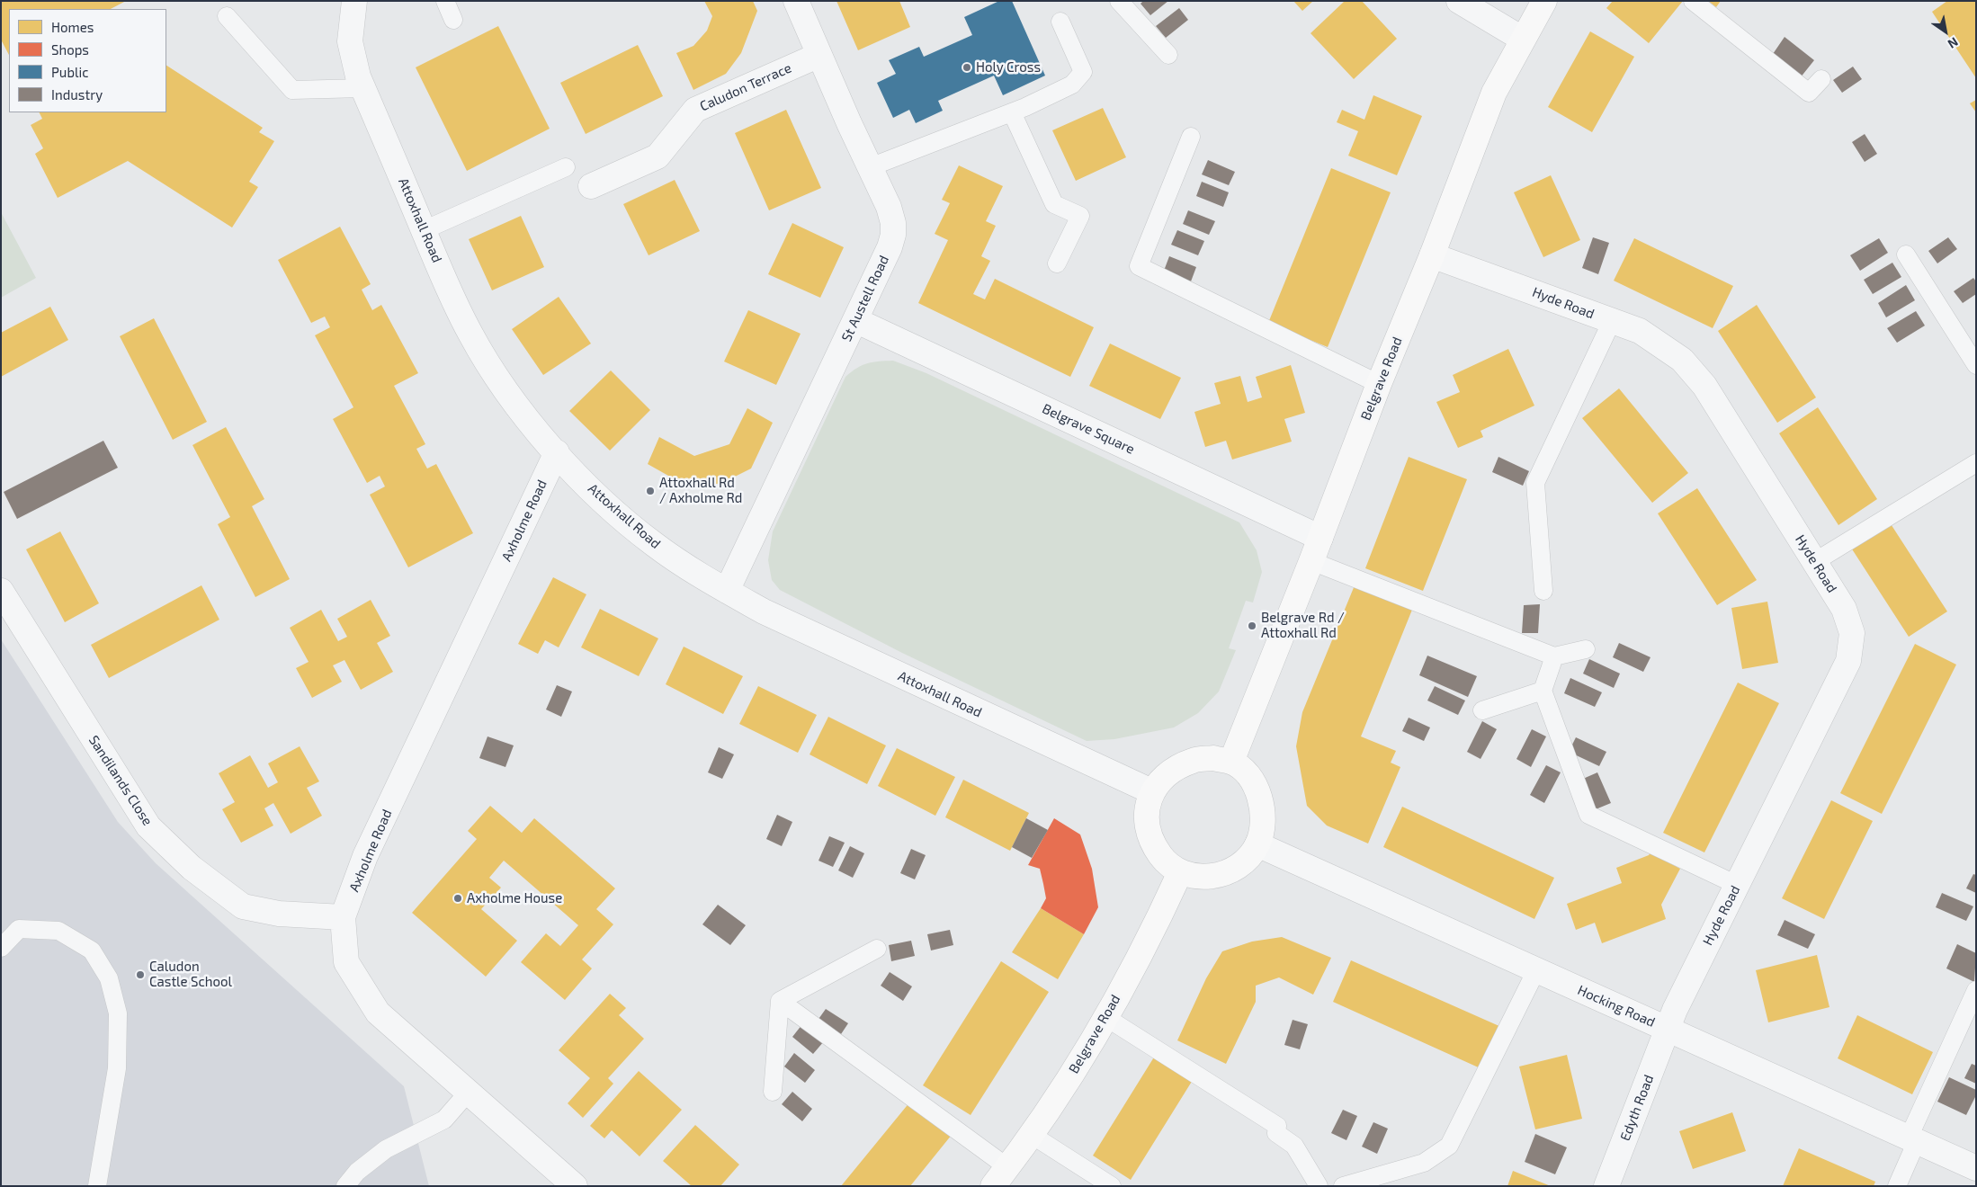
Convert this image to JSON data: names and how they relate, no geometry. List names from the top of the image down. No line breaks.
{"streets":{"street":["Caludon Terrace","Attoxhall Road","St Austell Road","Hyde Road","Belgrave Road","Belgrave Square","Axholme Road","Sandilands Close","Hocking Road","Edyth Road"]},"crossings":[["Caludon Terrace","St Austell Road"],["Attoxhall Road","St Austell Road"],["Attoxhall Road","Belgrave Road"],["Attoxhall Road","Axholme Road"],["Attoxhall Road","Hocking Road"],["St Austell Road","Belgrave Square"],["Hyde Road","Belgrave Road"],["Hyde Road","Hocking Road"],["Hyde Road","Edyth Road"],["Belgrave Road","Belgrave Square"],["Belgrave Road","Hocking Road"],["Axholme Road","Sandilands Close"],["Hocking Road","Edyth Road"]],"places":["Holy Cross","Attoxhall Rd / Axholme Rd","Belgrave Rd / Attoxhall Rd","Axholme House","Caludon Castle School"],"legend":["Homes","Shops","Public","Industry"],"north":"bottom right"}
